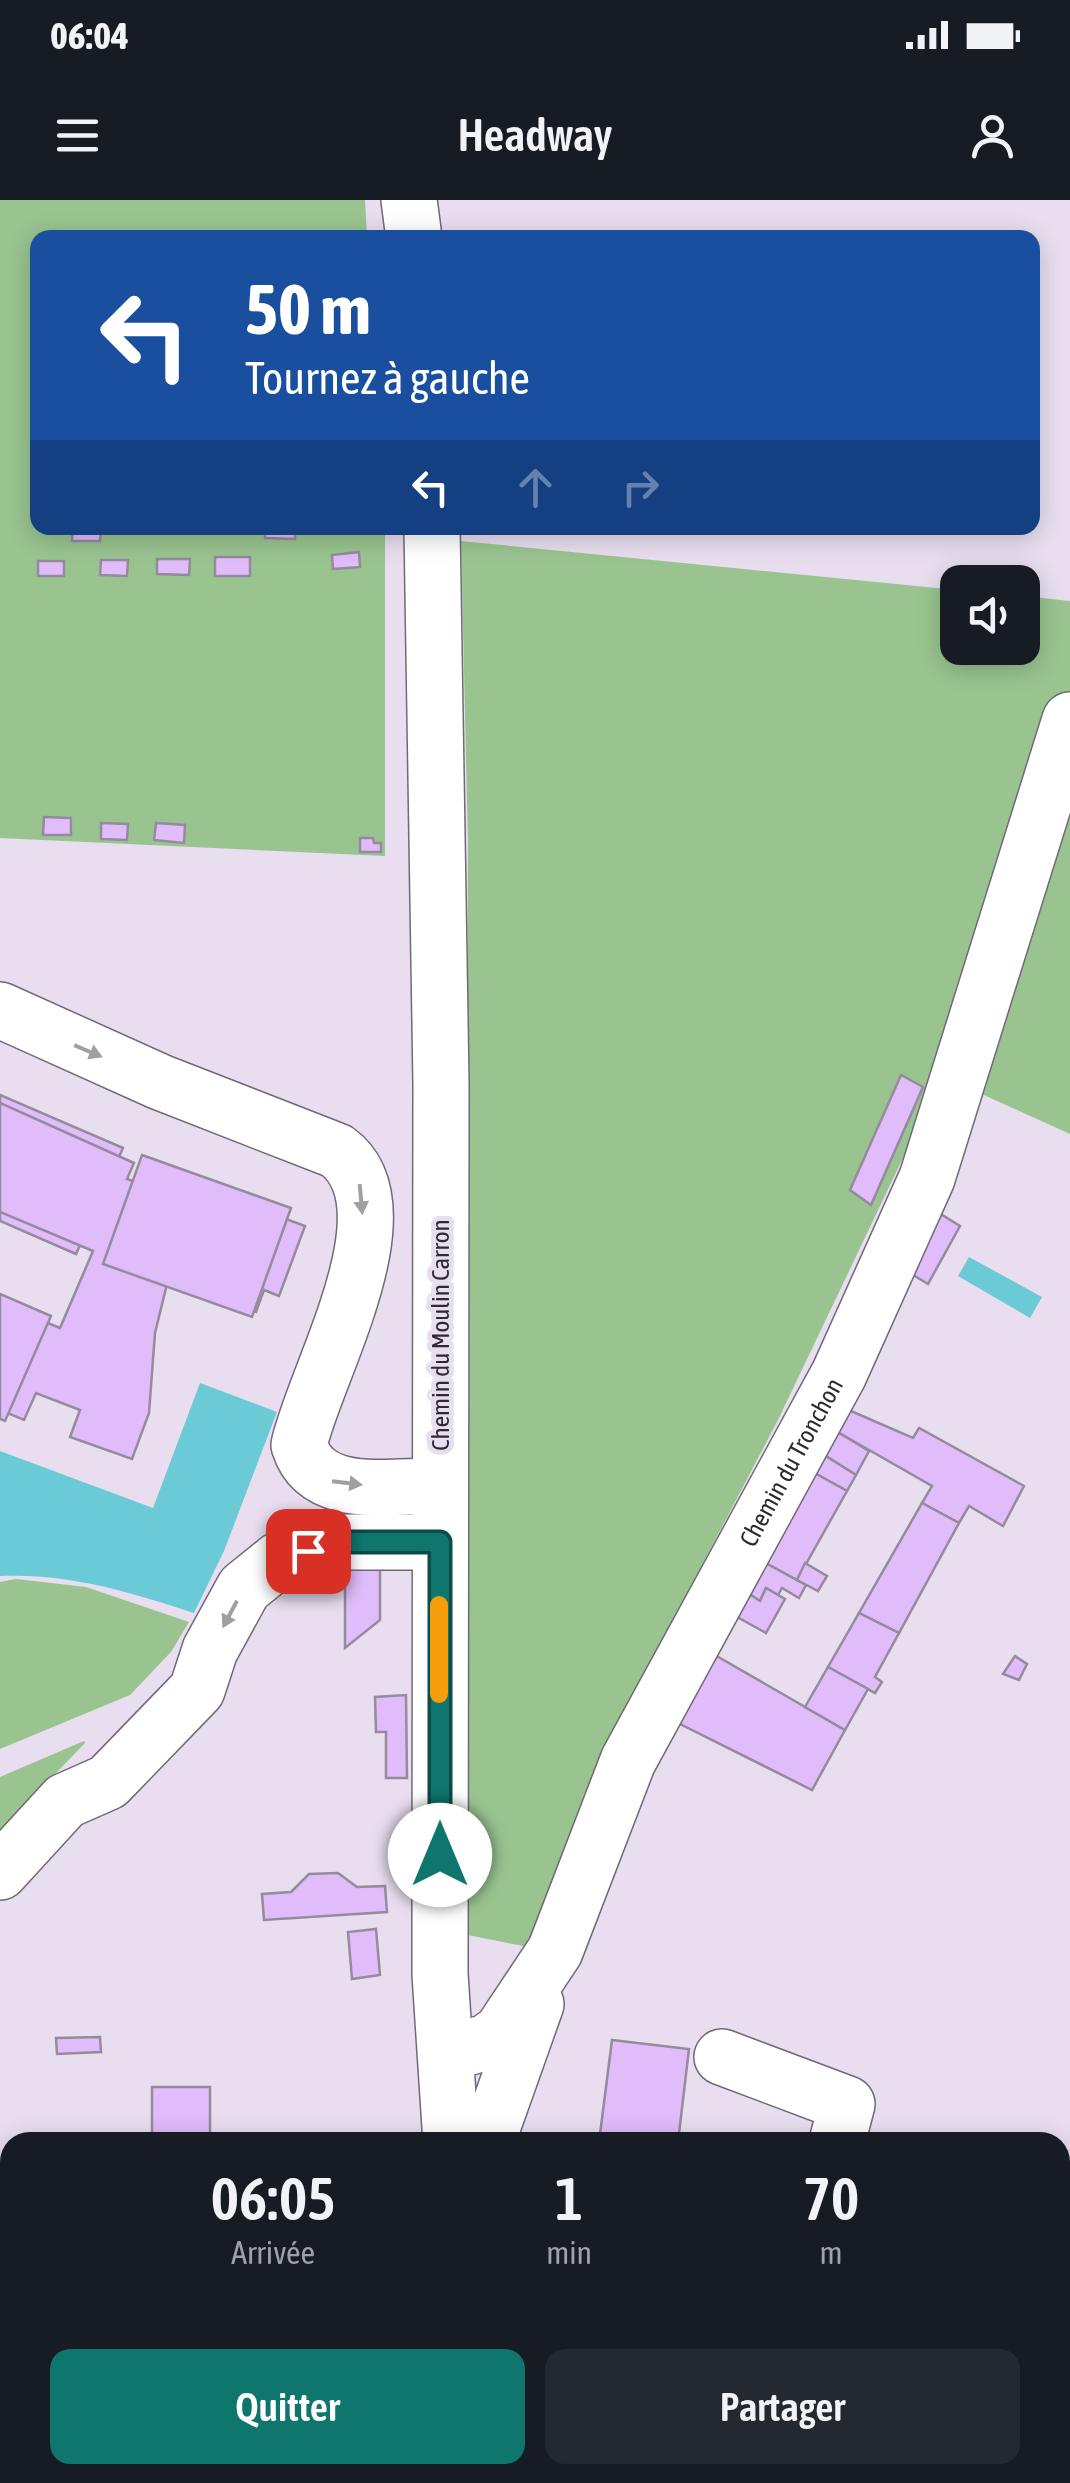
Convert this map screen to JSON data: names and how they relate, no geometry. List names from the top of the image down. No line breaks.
{"streets":{"street":["Chemin du Moulin Carron","Chemin du Tronchon"]},"crossings":[["Chemin du Moulin Carron","Chemin du Tronchon"]],"page":{"status":"06:04","header":"Headway","turn":["50 m","Tournez à gauche"],"eta":["06:05","Arrivée","1","min","70","m"],"buttons":["Quitter","Partager"]}}
